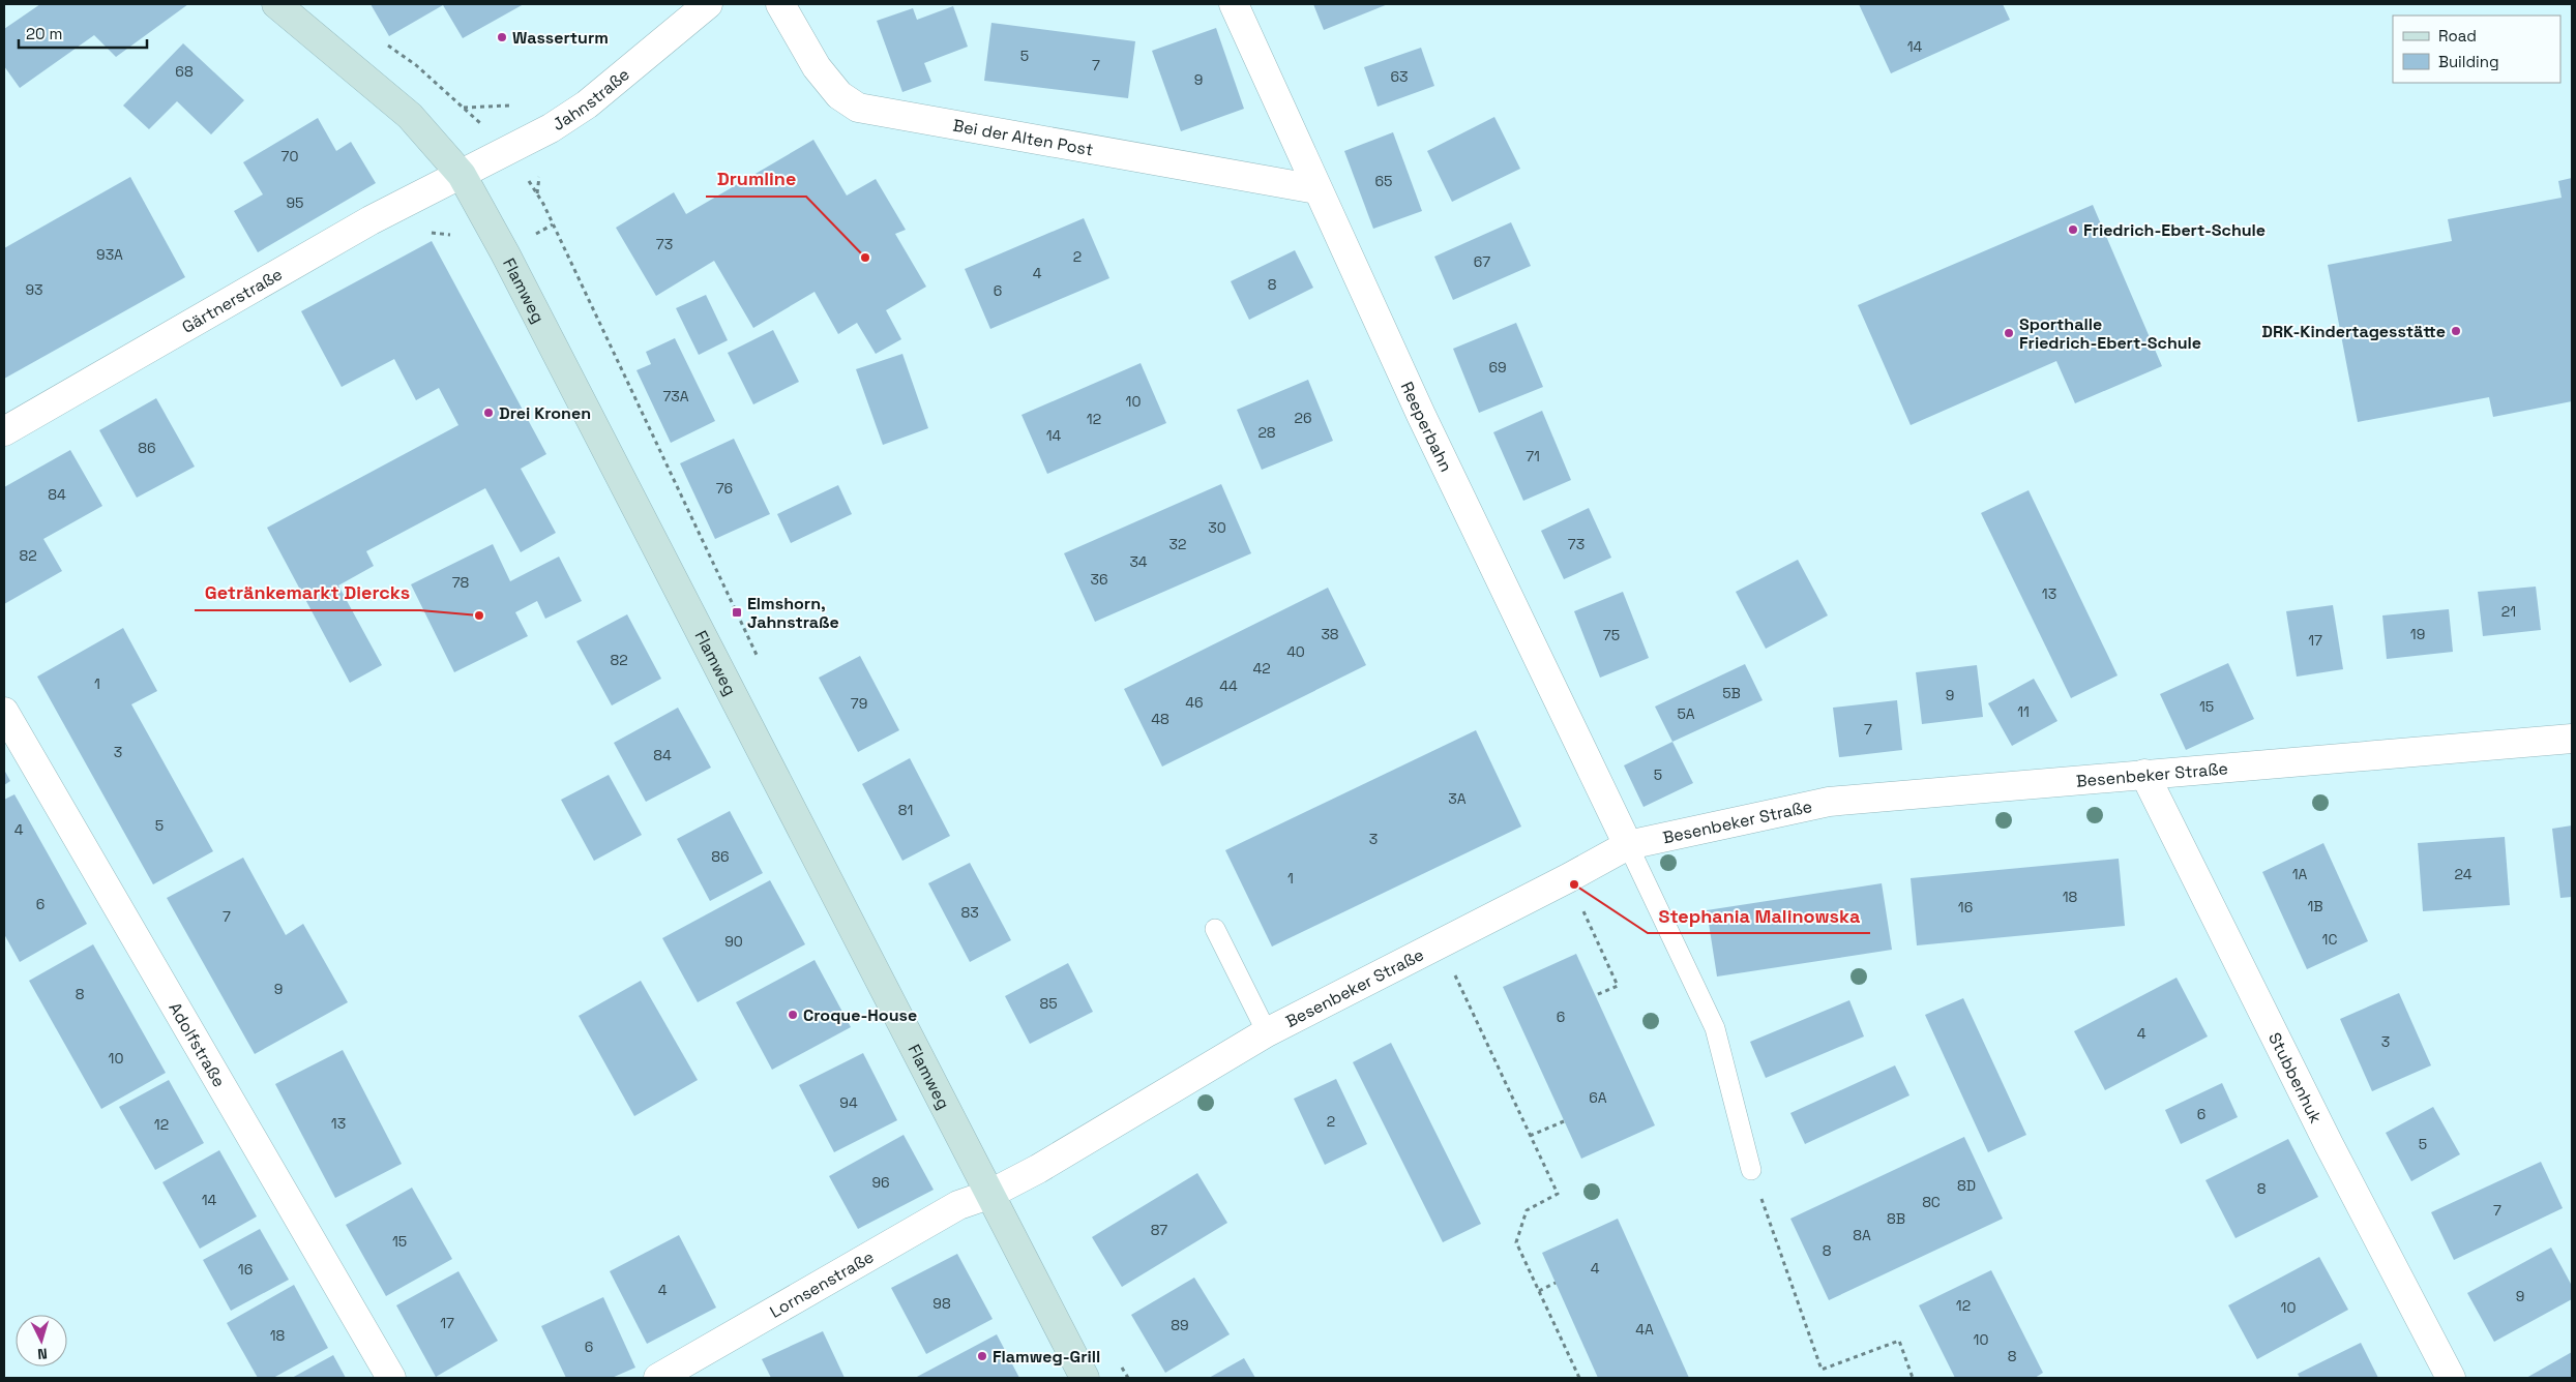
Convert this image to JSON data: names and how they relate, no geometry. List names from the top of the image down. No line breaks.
{"streets":{"main road":["Flamweg"],"street":["Jahnstraße","Bei der Alten Post","Gärtnerstraße","Reeperbahn","Besenbeker Straße","Adolfstraße","Stubbenhuk","Lornsenstraße"]},"crossings":[["Jahnstraße","Flamweg"],["Jahnstraße","Gärtnerstraße"],["Bei der Alten Post","Reeperbahn"],["Flamweg","Gärtnerstraße"],["Flamweg","Besenbeker Straße"],["Flamweg","Lornsenstraße"],["Reeperbahn","Besenbeker Straße"],["Besenbeker Straße","Stubbenhuk"],["Besenbeker Straße","Lornsenstraße"]],"places":{"other":["Wasserturm","Friedrich-Ebert-Schule","Drumline","DRK-Kindertagesstätte","Sporthalle Friedrich-Ebert-Schule","Drei Kronen","Getränkemarkt Diercks","Stephania Malinowska","Croque-House","Flamweg-Grill"],"transit":["Elmshorn, Jahnstraße"]},"house_numbers":["14","5","7","68","63","9","70","65","95","73","93A","2","67","4","8","93","6","69","73A","10","26","12","28","14","86","71","76","84","30","32","73","82","34","36","78","13","21","38","19","75","17","40","82","42","1","44","5B","9","46","79","15","11","5A","48","7","3","84","5","3A","81","5","4","3","86","1A","24","1","18","6","1B","16","83","7","1C","90","9","8","85","6","4","3","10","6A","94","6","2","13","12","5","96","8D","8","14","8C","7","8B","87","8A","15","8","4","16","4","9","98","12","10","17","89","4A","18","10","6","8"],"legend":["Road","Building"],"scale_bar":"20 m","north":"bottom"}
